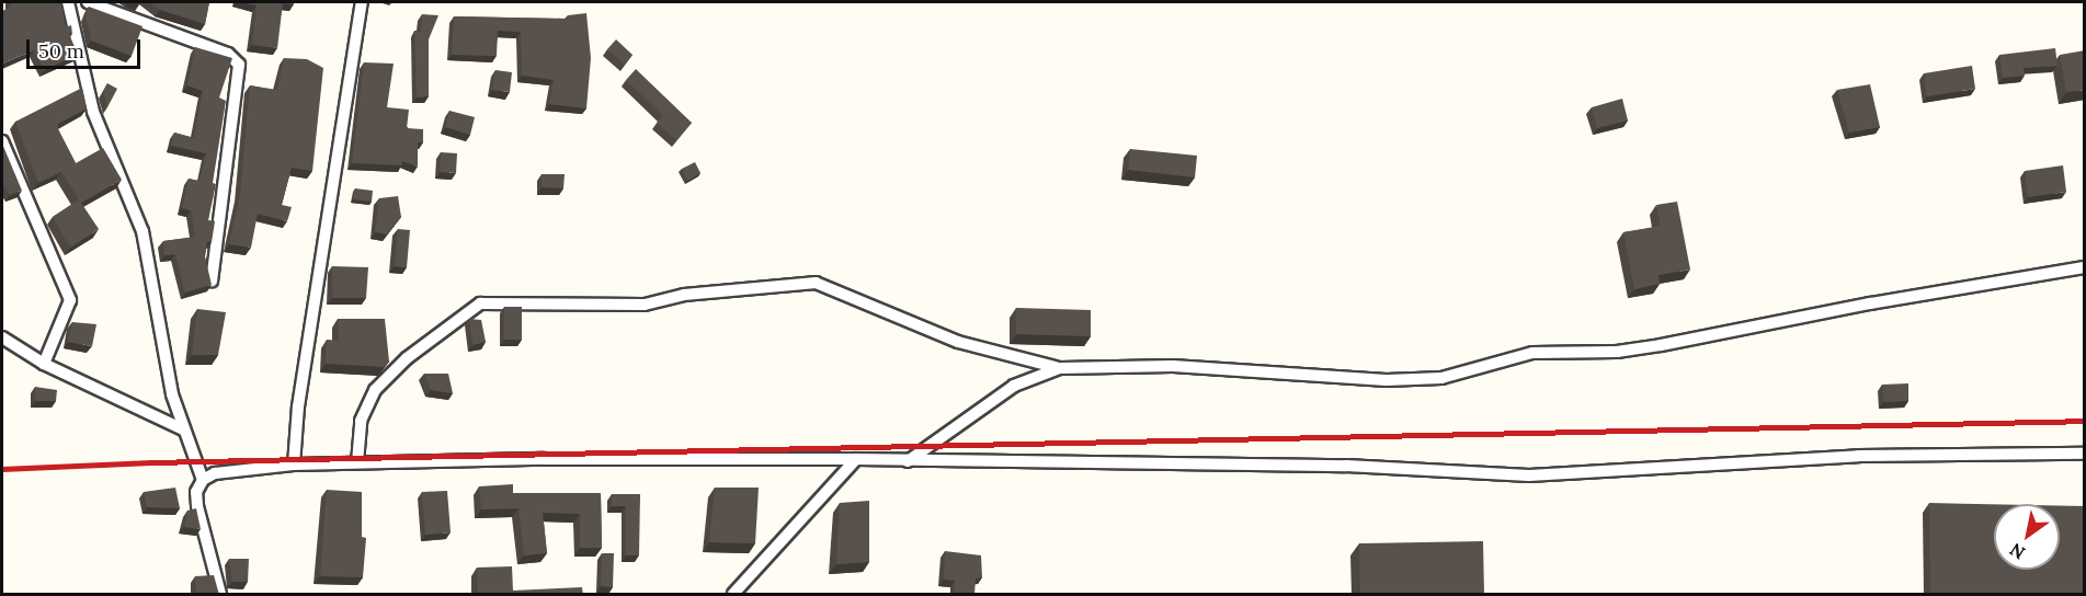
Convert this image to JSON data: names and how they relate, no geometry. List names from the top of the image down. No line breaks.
{"scale_bar":"50 m","north":"bottom left"}
